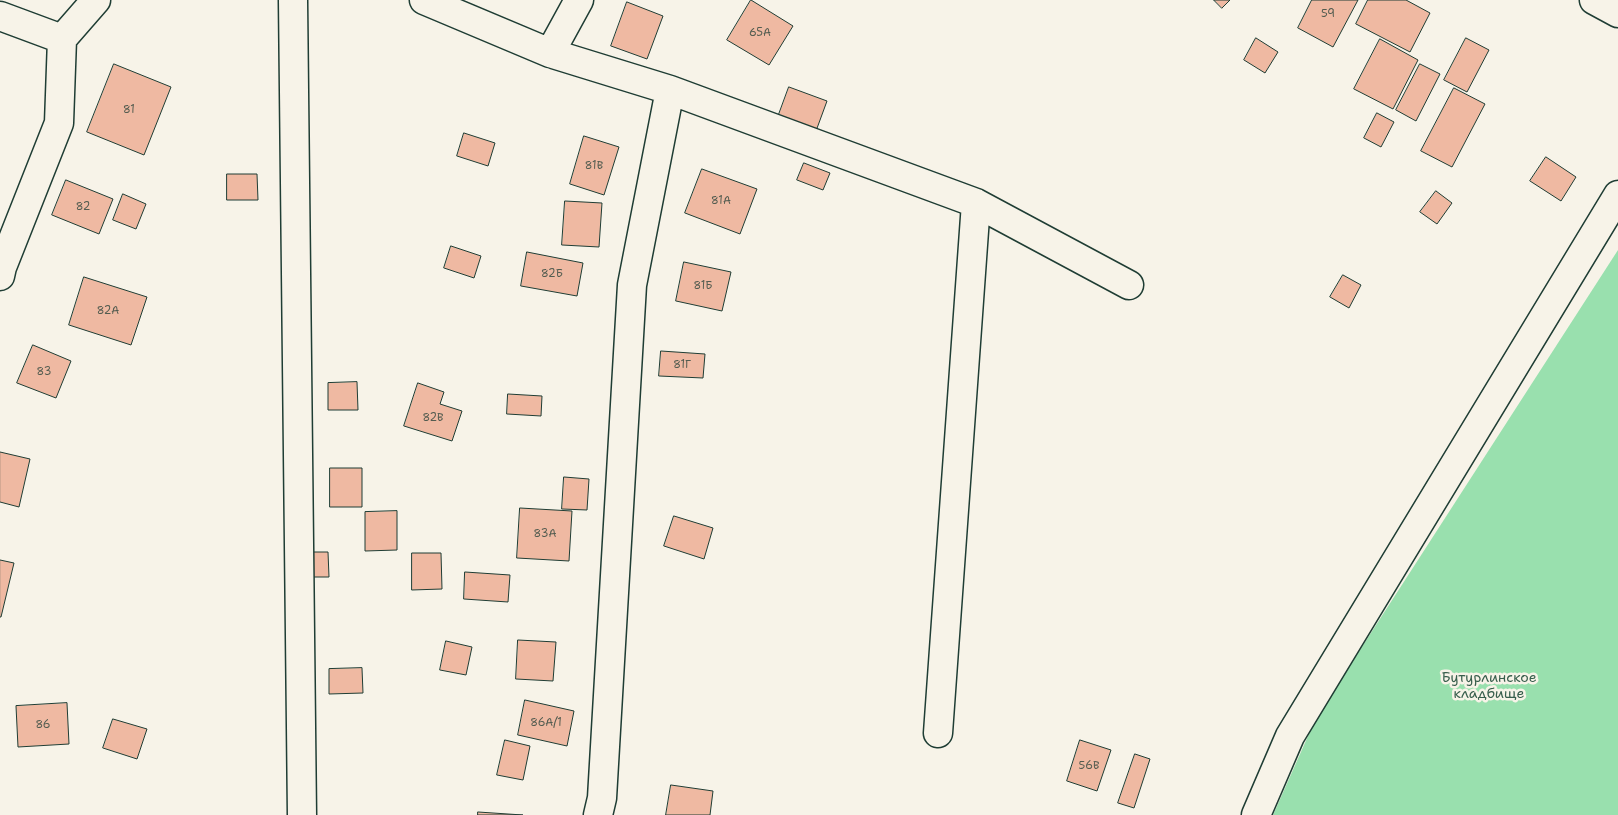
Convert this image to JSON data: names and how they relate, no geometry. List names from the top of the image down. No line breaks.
{"parks":["Бутурлинское кладбище"],"house_numbers":["59","65А","81","81В","81А","82","82Б","81Б","82А","81Г","83","82В","83А","86А/1","86","56В"]}
